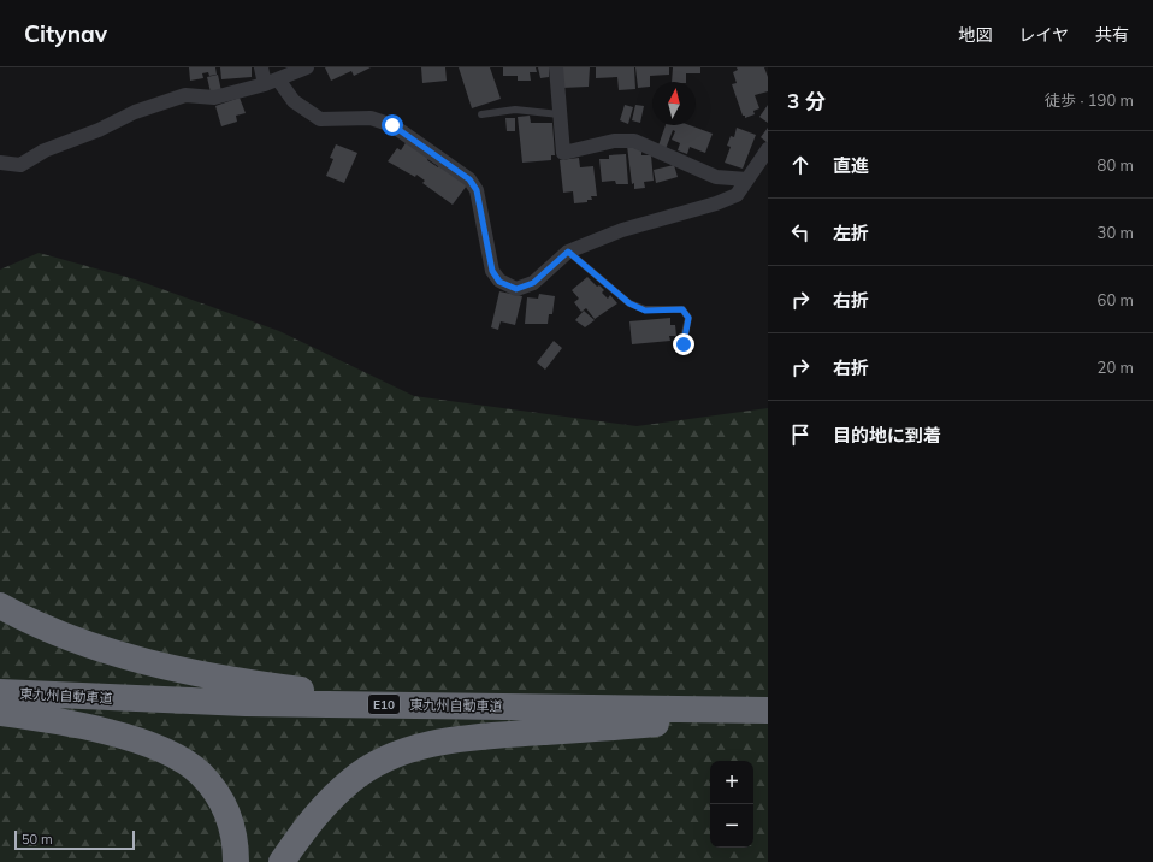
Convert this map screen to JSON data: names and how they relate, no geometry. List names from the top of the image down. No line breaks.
{"streets":{"highway":["東九州自動車道","E10"]},"scale_bar":"50 m","north":"top","page":{"header":"Citynav","nav":["地図","レイヤ","共有"],"heading":["3 分","徒歩 · 190 m"],"list":[["直進","80 m"],["左折","30 m"],["右折","60 m"],["右折","20 m"],"目的地に到着"],"map_buttons":["+","−"],"scale":"50 m"}}
